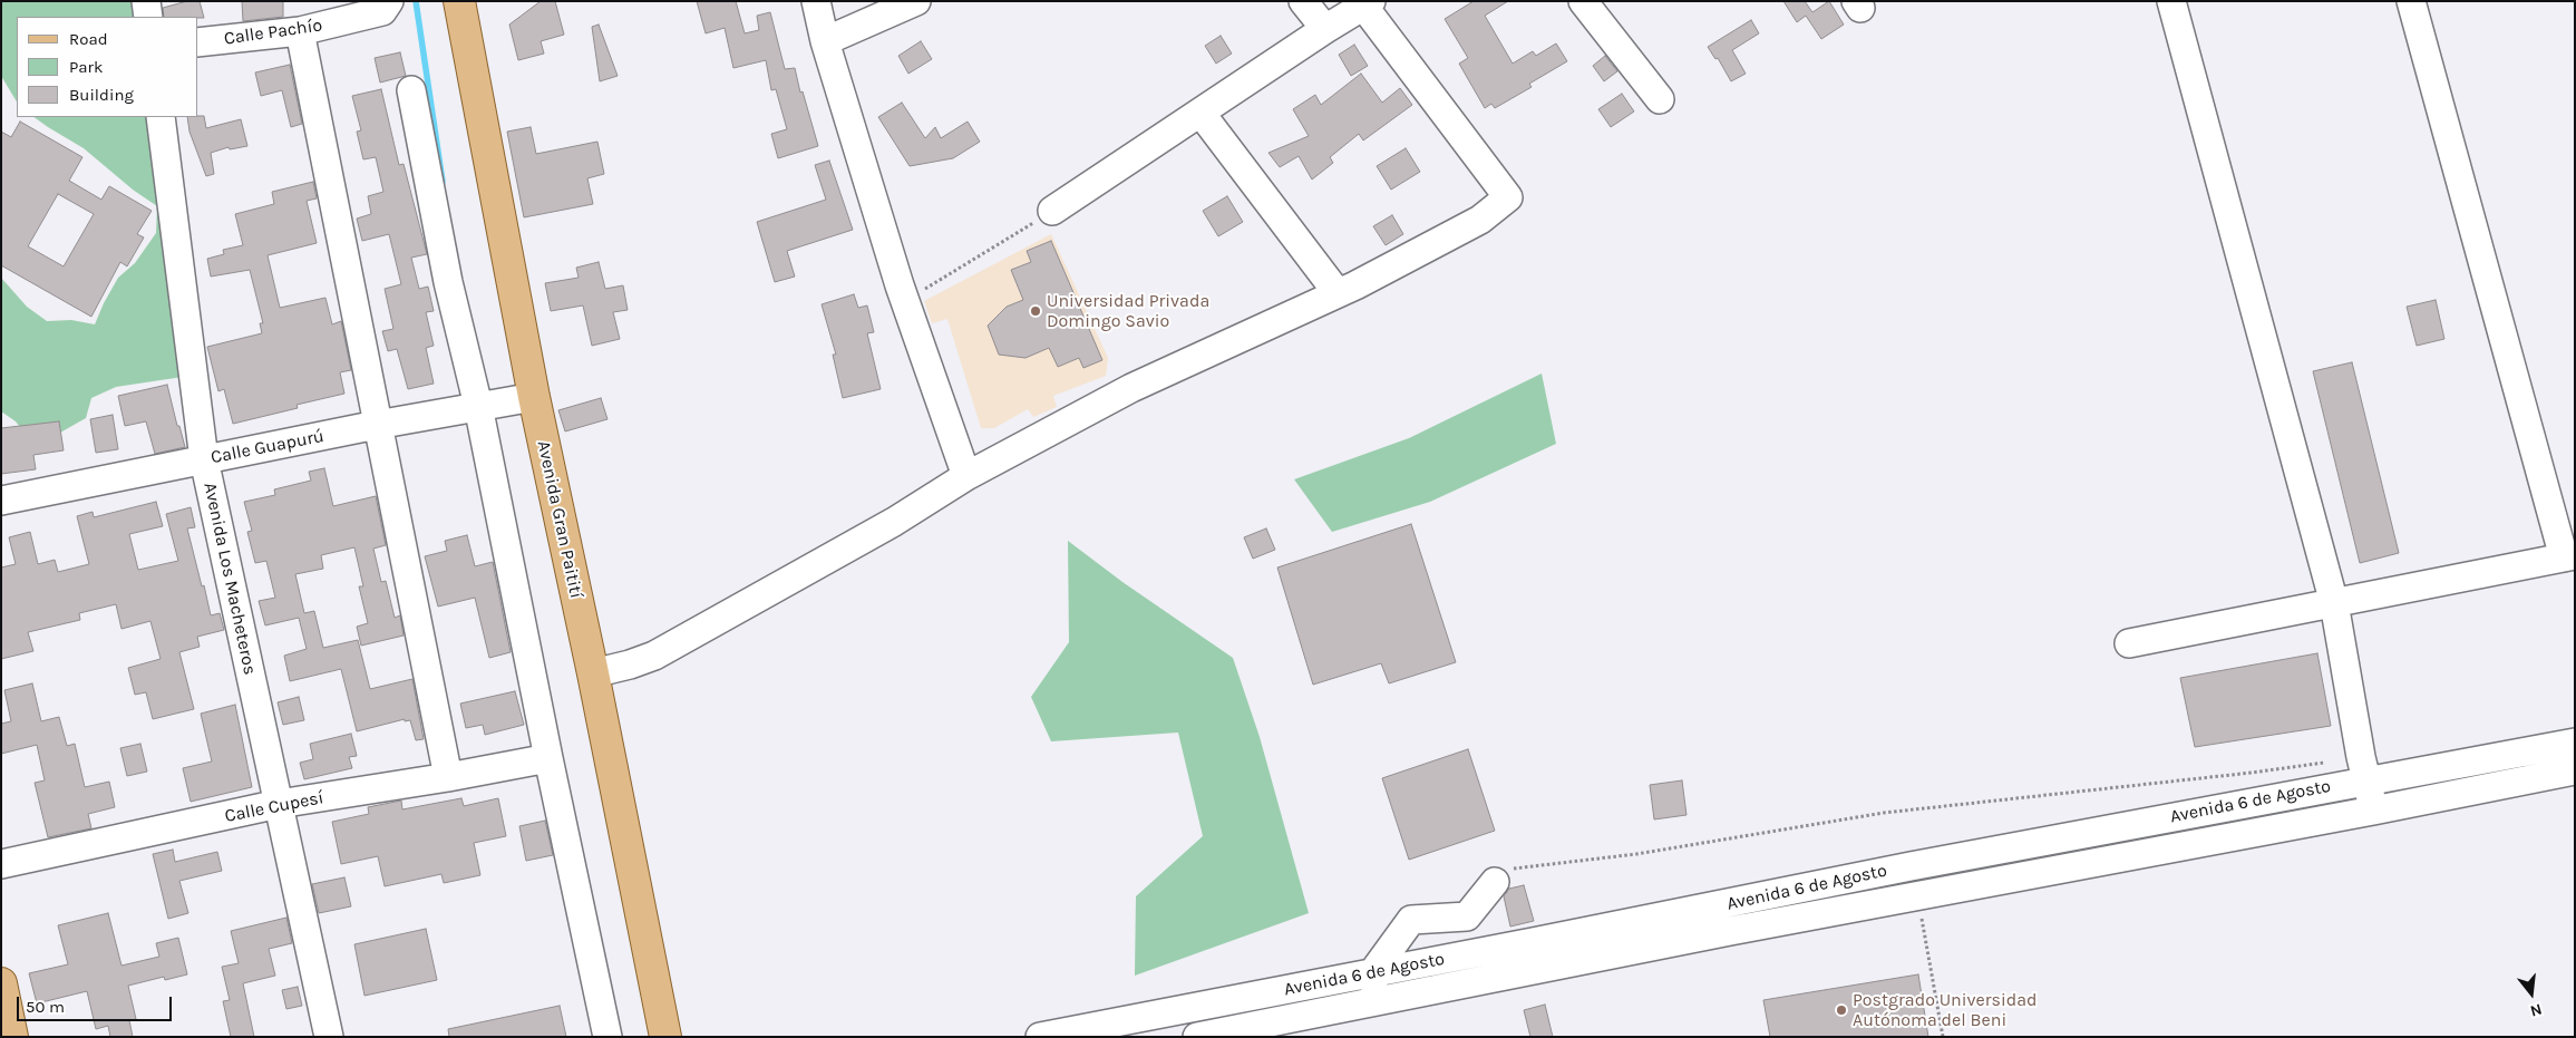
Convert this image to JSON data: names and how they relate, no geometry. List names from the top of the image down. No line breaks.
{"streets":{"main road":["Avenida Gran Paitití"],"street":["Calle Pachío","Calle Guapurú","Avenida Los Macheteros","Avenida 6 de Agosto","Calle Cupesí"]},"crossings":[["Calle Guapurú","Avenida Gran Paitití"],["Calle Guapurú","Avenida Los Macheteros"],["Avenida Los Macheteros","Calle Cupesí"]],"places":["Universidad Privada Domingo Savio","Postgrado Universidad Autónoma del Beni"],"legend":["Road","Park","Building"],"scale_bar":"50 m","north":"bottom"}
